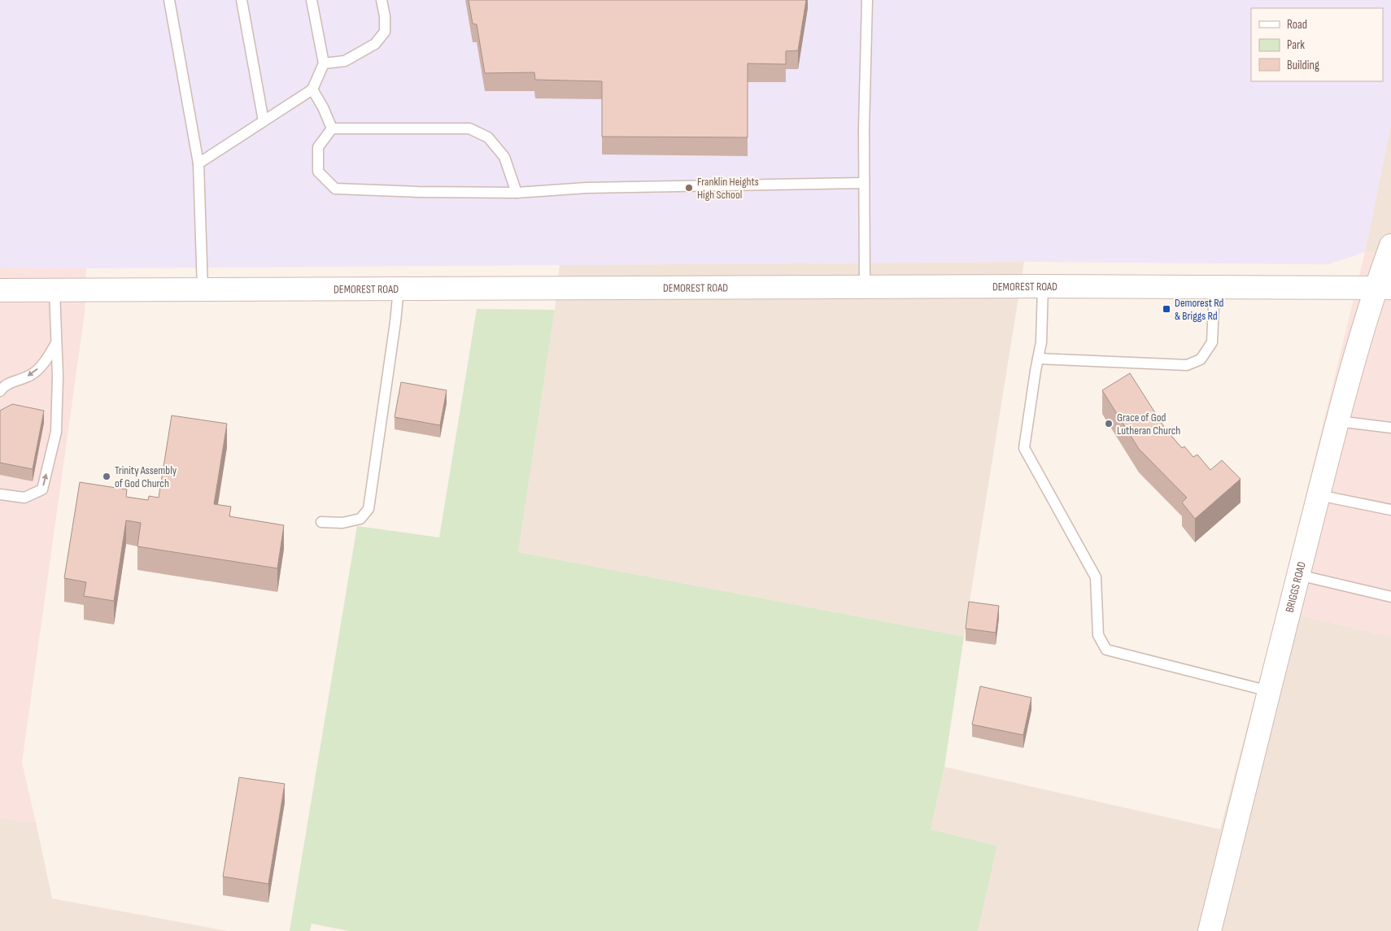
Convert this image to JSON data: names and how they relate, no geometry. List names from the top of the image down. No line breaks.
{"streets":{"street":["DEMOREST ROAD","BRIGGS ROAD"]},"crossings":[["DEMOREST ROAD","BRIGGS ROAD"]],"places":{"other":["Franklin Heights High School","Grace of God Lutheran Church","Trinity Assembly of God Church"],"transit":["Demorest Rd & Briggs Rd"]},"legend":["Road","Park","Building"]}
